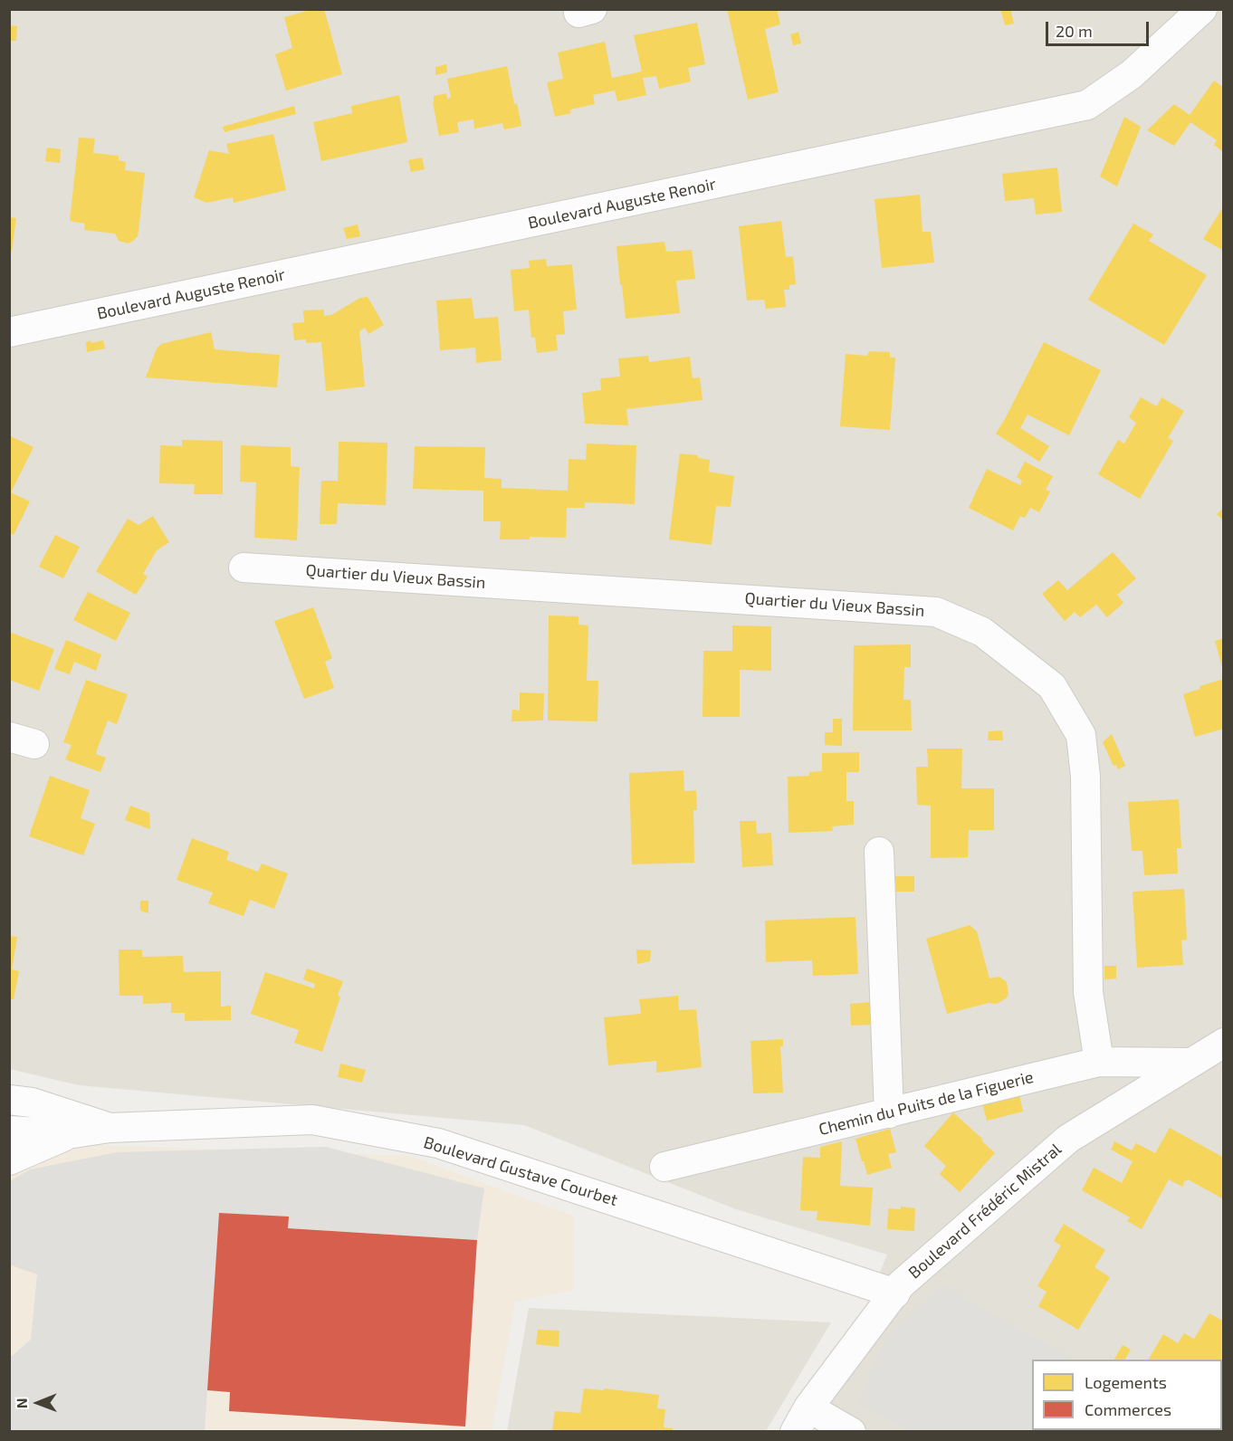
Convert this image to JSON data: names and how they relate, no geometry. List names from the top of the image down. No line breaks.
{"streets":{"street":["Boulevard Auguste Renoir","Quartier du Vieux Bassin","Chemin du Puits de la Figuerie","Boulevard Gustave Courbet","Boulevard Frédéric Mistral"]},"crossings":[["Quartier du Vieux Bassin","Chemin du Puits de la Figuerie"],["Chemin du Puits de la Figuerie","Boulevard Frédéric Mistral"],["Boulevard Gustave Courbet","Boulevard Frédéric Mistral"]],"legend":["Logements","Commerces"],"scale_bar":"20 m","north":"left"}
